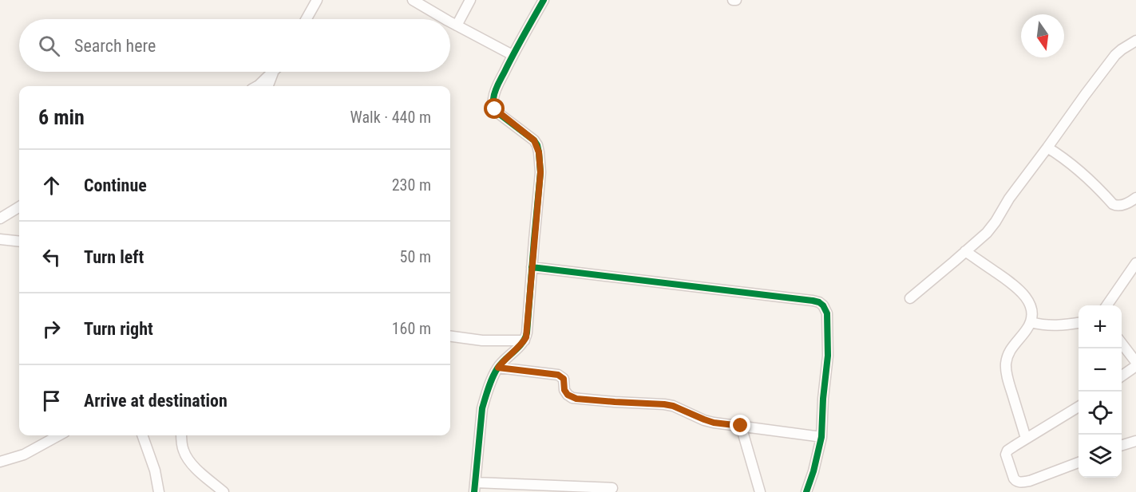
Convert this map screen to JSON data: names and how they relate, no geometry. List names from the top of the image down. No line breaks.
{"north":"bottom","page":{"search":"Search here","heading":["6 min","Walk · 440 m"],"list":[["Continue","230 m"],["Turn left","50 m"],["Turn right","160 m"],"Arrive at destination"],"map_buttons":["+","−"]}}
